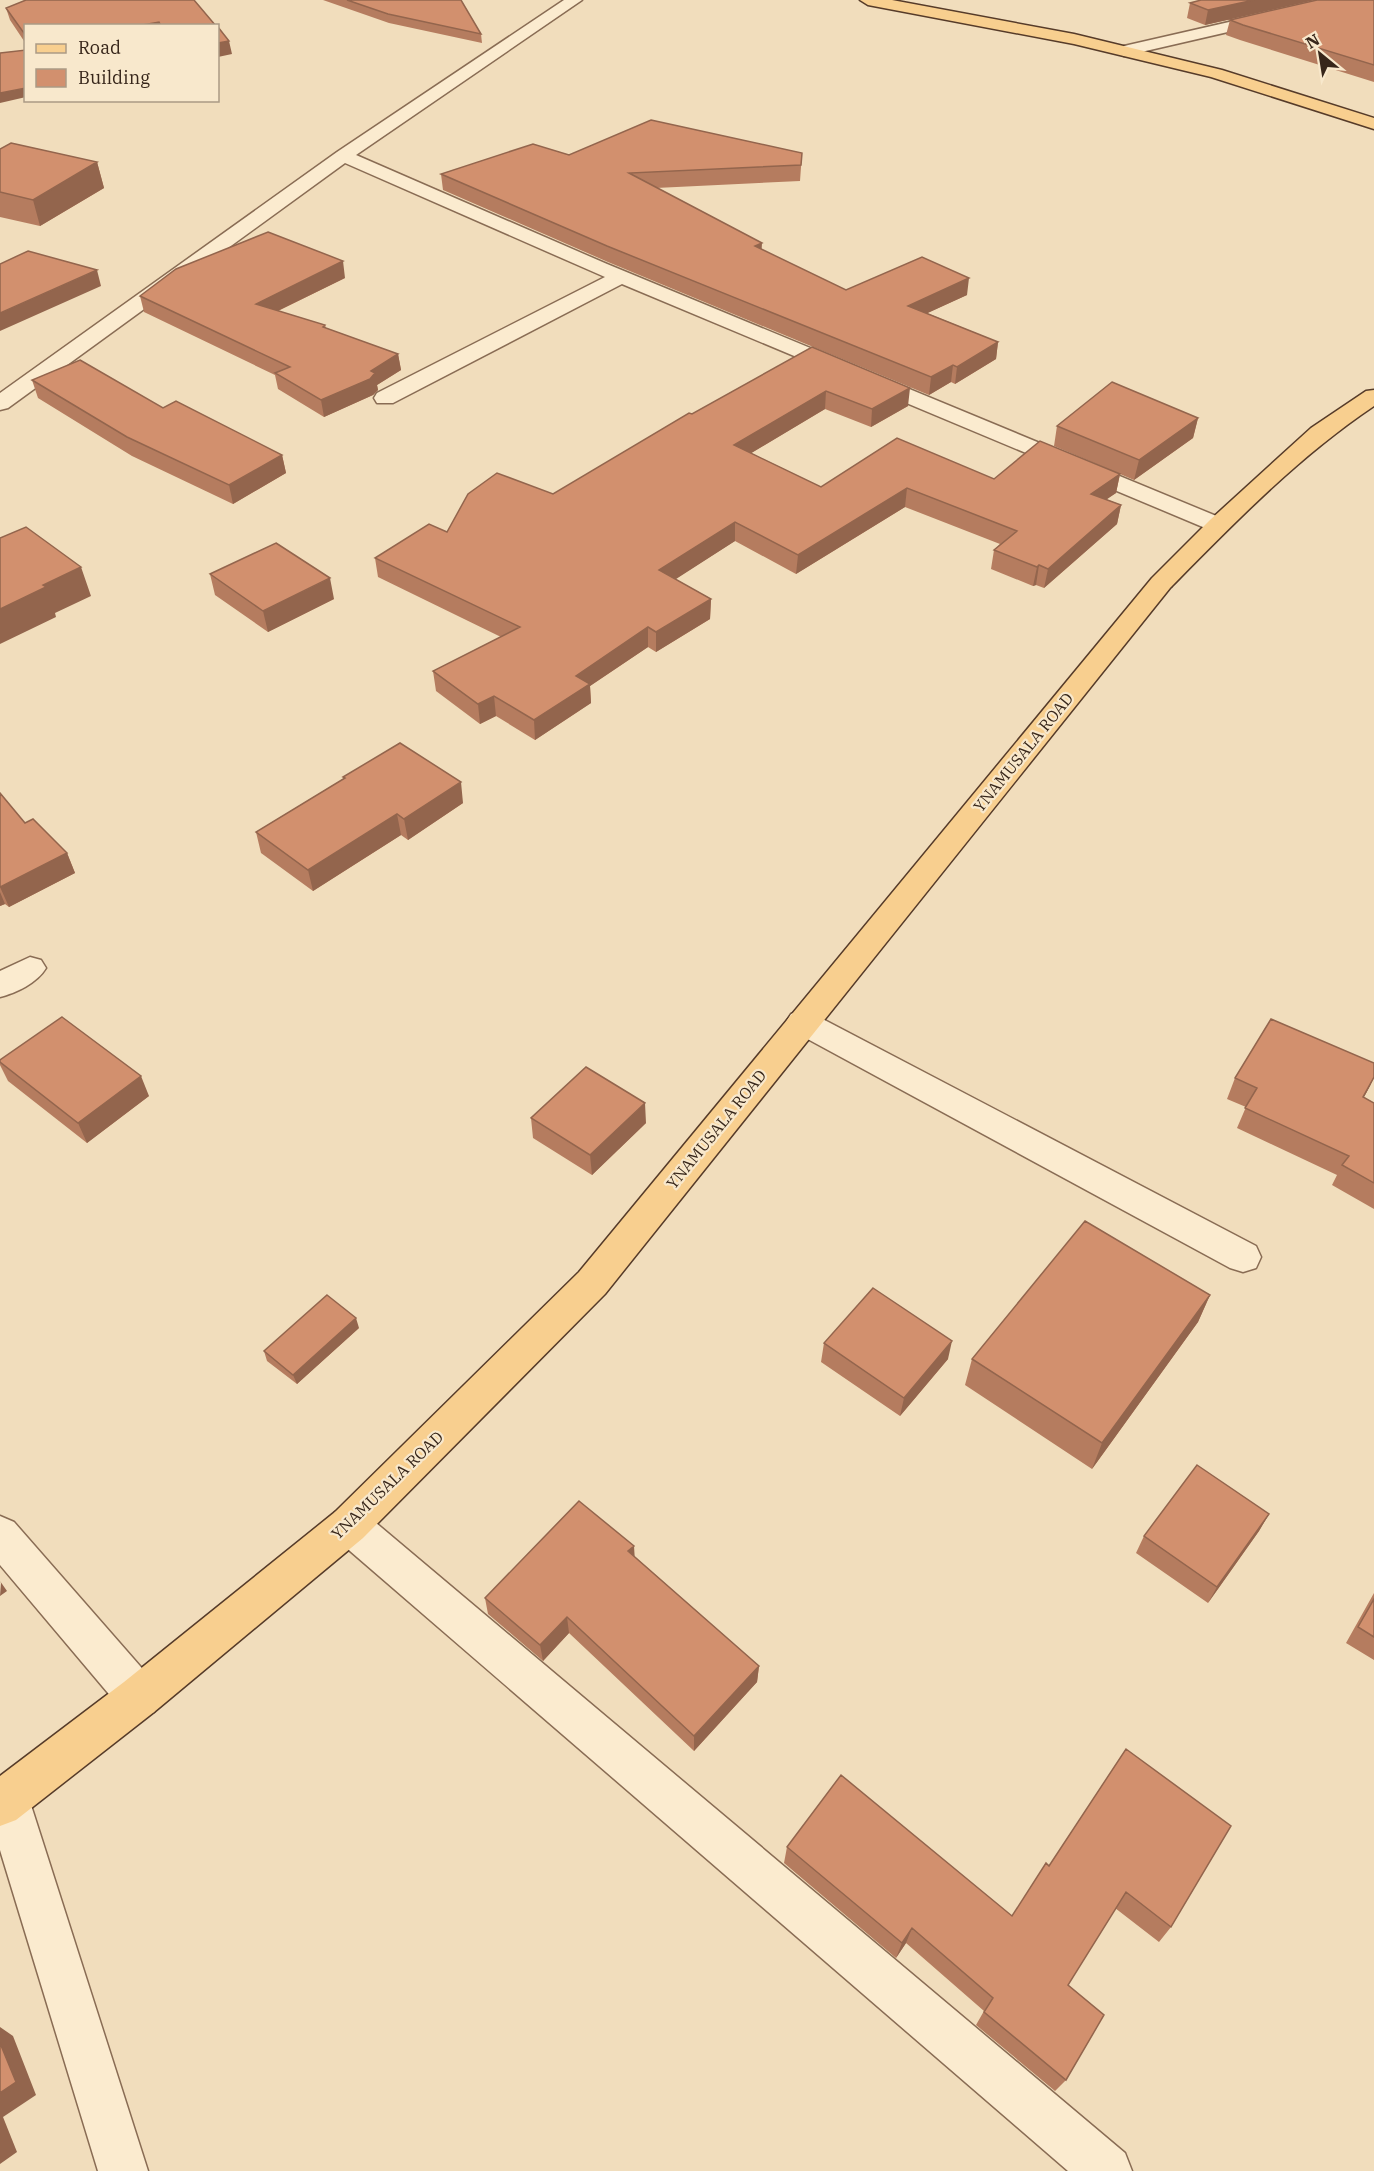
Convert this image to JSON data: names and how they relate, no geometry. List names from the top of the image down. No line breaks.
{"streets":{"main road":["YNAMUSALA ROAD"]},"legend":["Road","Building"],"north":"top left"}
